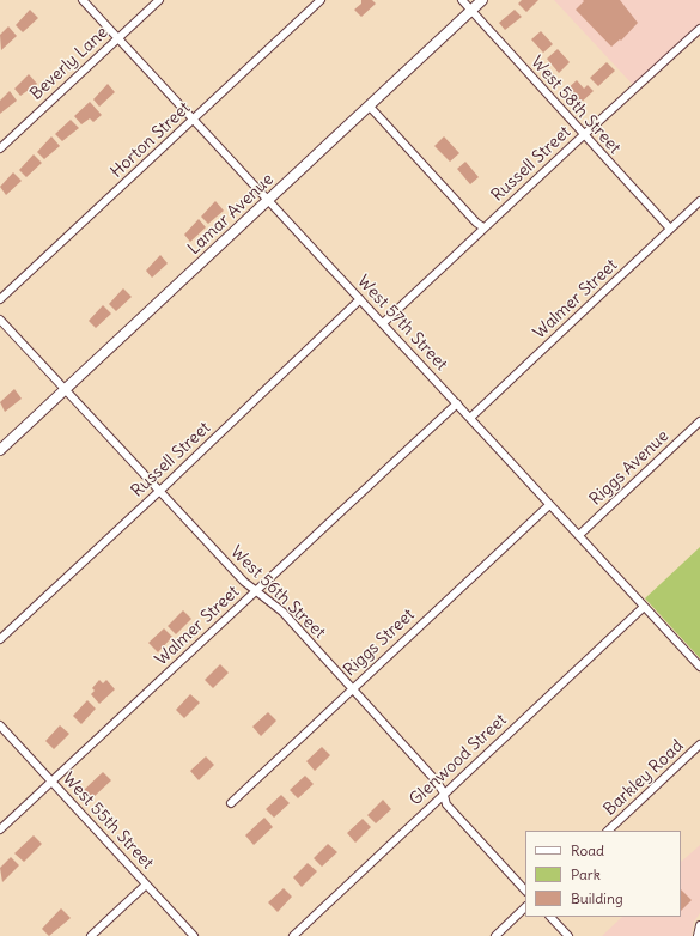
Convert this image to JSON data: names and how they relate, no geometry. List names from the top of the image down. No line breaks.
{"streets":{"street":["Beverly Lane","West 58th Street","Horton Street","Russell Street","Lamar Avenue","Walmer Street","West 57th Street","Riggs Avenue","West 56th Street","Riggs Street","Glenwood Street","Barkley Road","West 55th Street"]},"crossings":[["Beverly Lane","West 57th Street"],["West 58th Street","Russell Street"],["West 58th Street","Lamar Avenue"],["West 58th Street","Walmer Street"],["Horton Street","West 57th Street"],["Russell Street","West 57th Street"],["Russell Street","West 56th Street"],["Lamar Avenue","West 57th Street"],["Lamar Avenue","West 56th Street"],["Walmer Street","West 57th Street"],["Walmer Street","West 56th Street"],["Walmer Street","West 55th Street"],["West 57th Street","Riggs Avenue"],["West 57th Street","Riggs Street"],["West 57th Street","Glenwood Street"],["West 56th Street","Riggs Street"],["West 56th Street","Glenwood Street"]],"legend":["Road","Park","Building"]}
